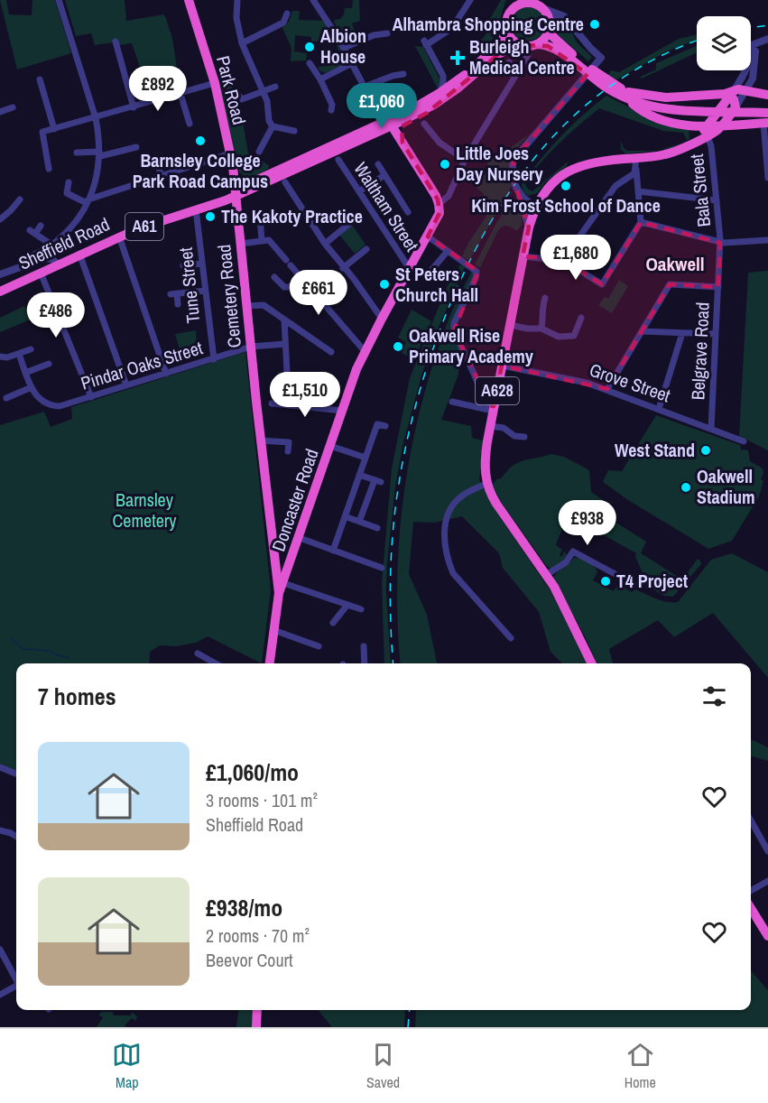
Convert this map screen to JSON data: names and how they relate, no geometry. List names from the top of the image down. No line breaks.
{"streets":{"highway":["Park Road","A61","Sheffield Road","Cemetery Road","A628","Doncaster Road"],"street":["Bala Street","Waltham Street","Tune Street","Belgrave Road","Pindar Oaks Street","Grove Street"]},"crossings":[["Park Road","Sheffield Road"],["Park Road","Cemetery Road"],["Bala Street","Belgrave Road"],["Bala Street","A628"],["Waltham Street","Doncaster Road"],["Sheffield Road","Tune Street"],["Sheffield Road","Cemetery Road"],["Tune Street","Pindar Oaks Street"],["Cemetery Road","Pindar Oaks Street"],["Cemetery Road","Doncaster Road"],["Belgrave Road","Grove Street"],["Grove Street","A628"]],"districts":["Oakwell"],"parks":["Barnsley Cemetery"],"places":{"other":["Alhambra Shopping Centre","Albion House","Barnsley College Park Road Campus","Little Joes Day Nursery","Kim Frost School of Dance","The Kakoty Practice","St Peters Church Hall","Oakwell Rise Primary Academy","West Stand","Oakwell Stadium","T4 Project"],"health":["Burleigh Medical Centre"]},"page":{"price":["£892","£1,060","£1,680","£661","£486","£1,510","£938"],"heading":"7 homes","list":[{"name":"£1,060/mo","note":"3 rooms · 101 m² · Sheffield Road"},{"name":"£938/mo","note":"2 rooms · 70 m² · Beevor Court"}],"tabs":["Map","Saved","Home"]}}
